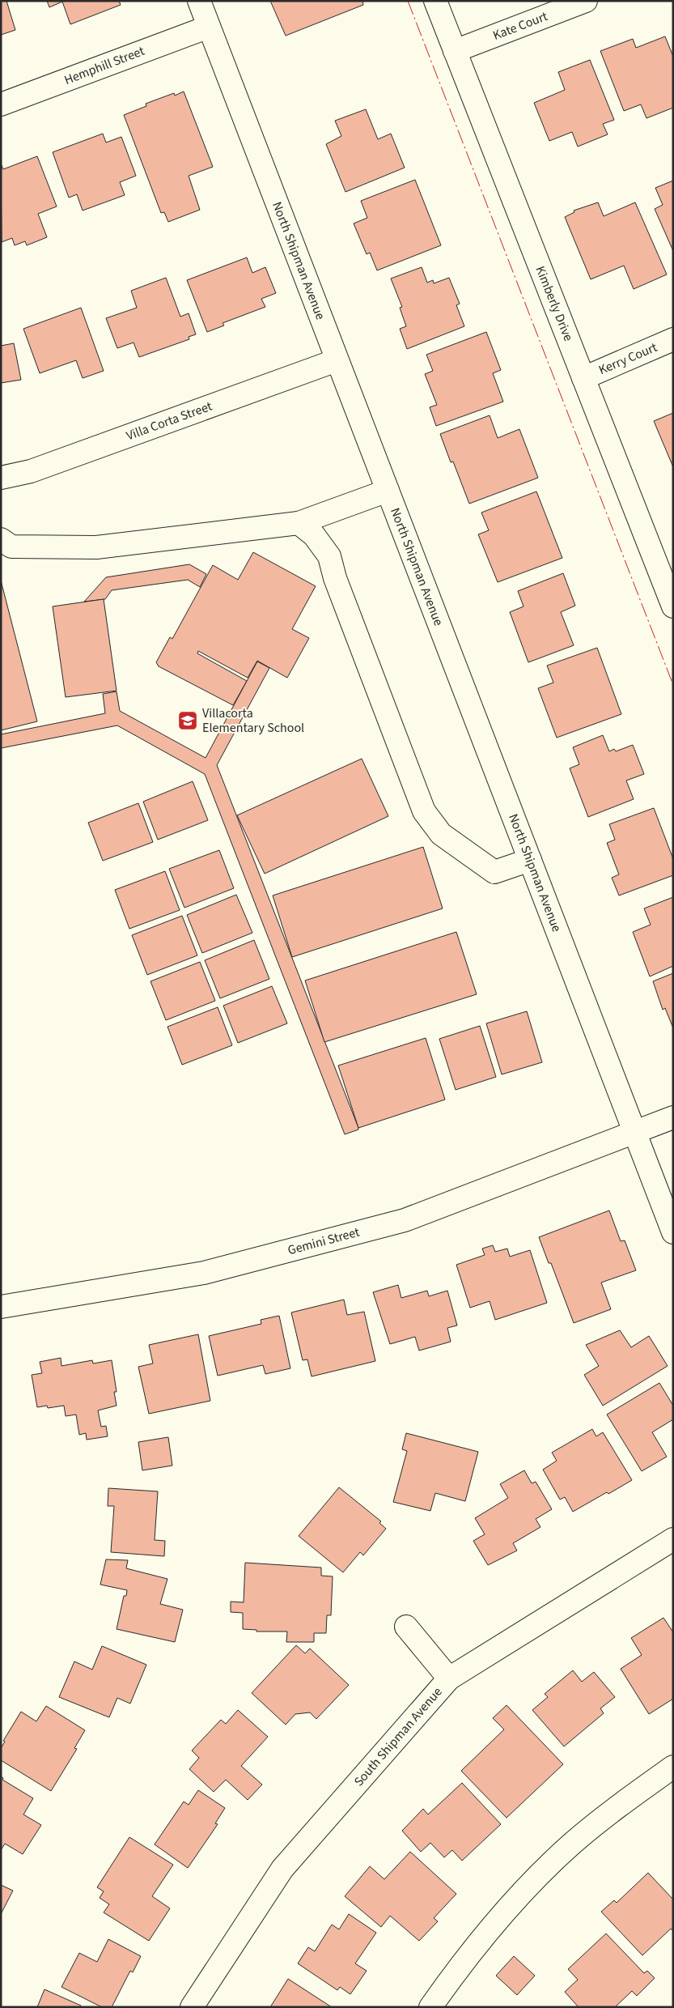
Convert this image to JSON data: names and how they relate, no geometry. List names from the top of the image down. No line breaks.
{"streets":{"street":["Kate Court","Hemphill Street","North Shipman Avenue","Kimberly Drive","Kerry Court","Villa Corta Street","Gemini Street","South Shipman Avenue"]},"crossings":[["Kate Court","Kimberly Drive"],["Hemphill Street","North Shipman Avenue"],["North Shipman Avenue","Villa Corta Street"],["North Shipman Avenue","Gemini Street"],["Kimberly Drive","Kerry Court"]],"places":{"school or university":["Villacorta Elementary School"]}}
